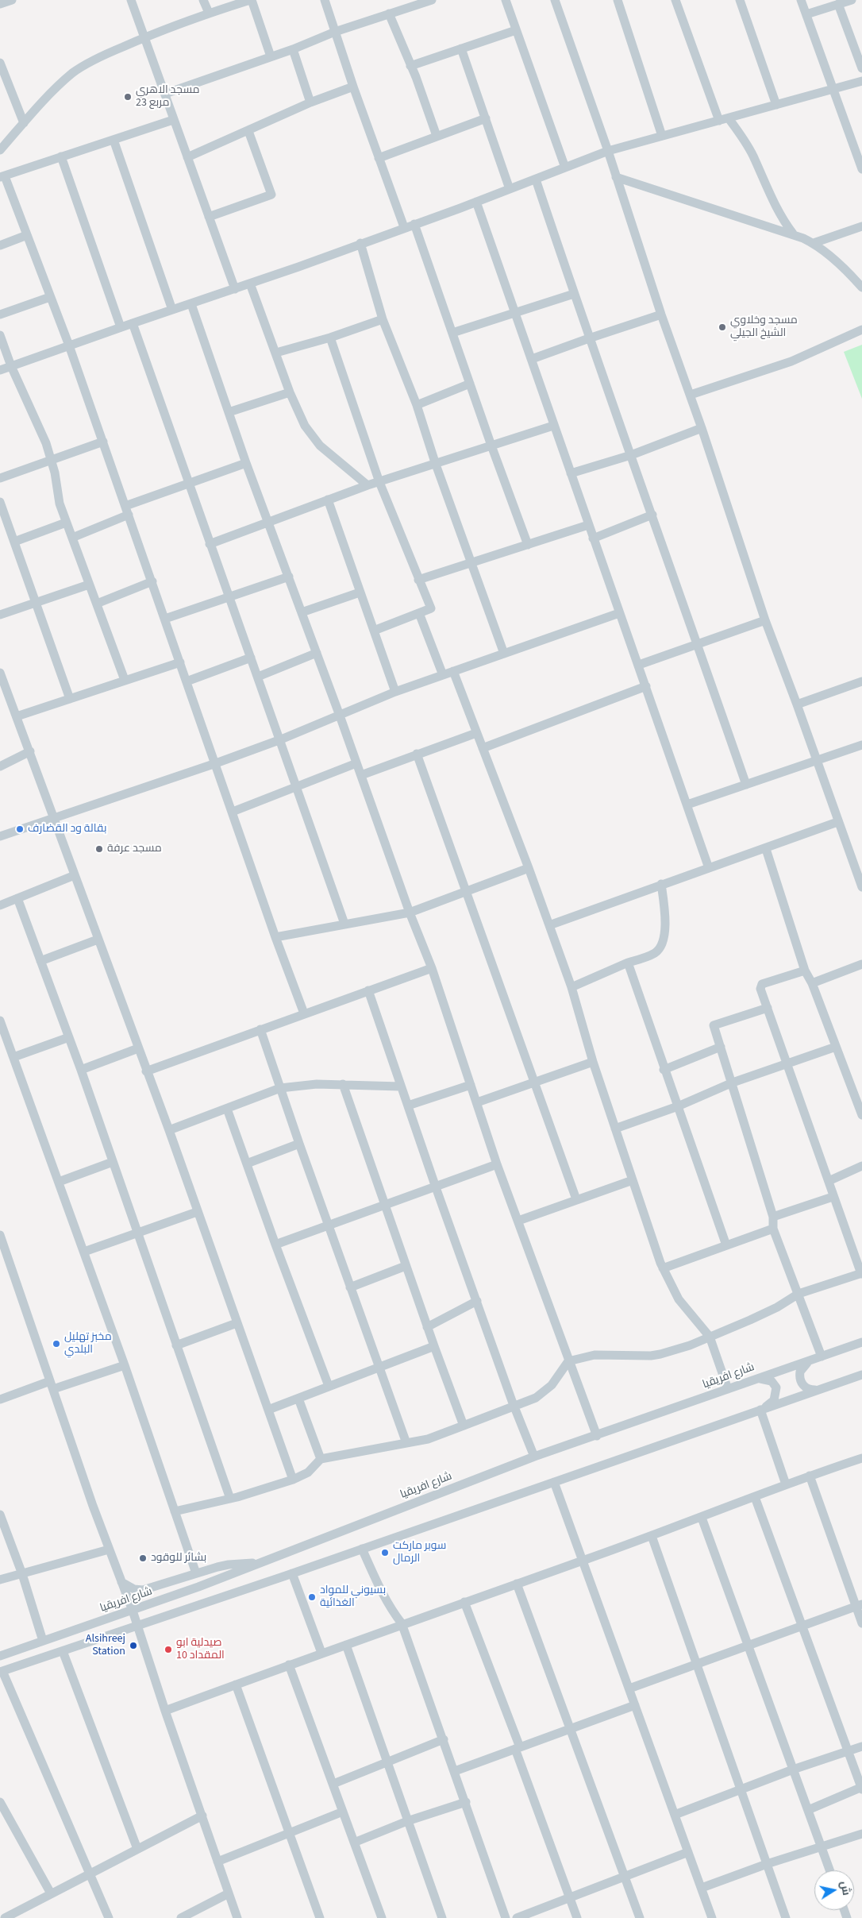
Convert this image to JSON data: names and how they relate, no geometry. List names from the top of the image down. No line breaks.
{"streets":{"street":["شارع افريقيا"]},"places":["مسجد الاهري مربع 23","مسجد وخلاوي الشيخ الجيلي","بقالة ود القضارف","مسجد عرفة","مخبز تهليل البلدي","سوبر ماركت الرمال","بشائر للوقود","بسيوني للمواد الغذائية","Alsihreej Station","صيدلية ابو المقداد 10"],"north":"right"}
